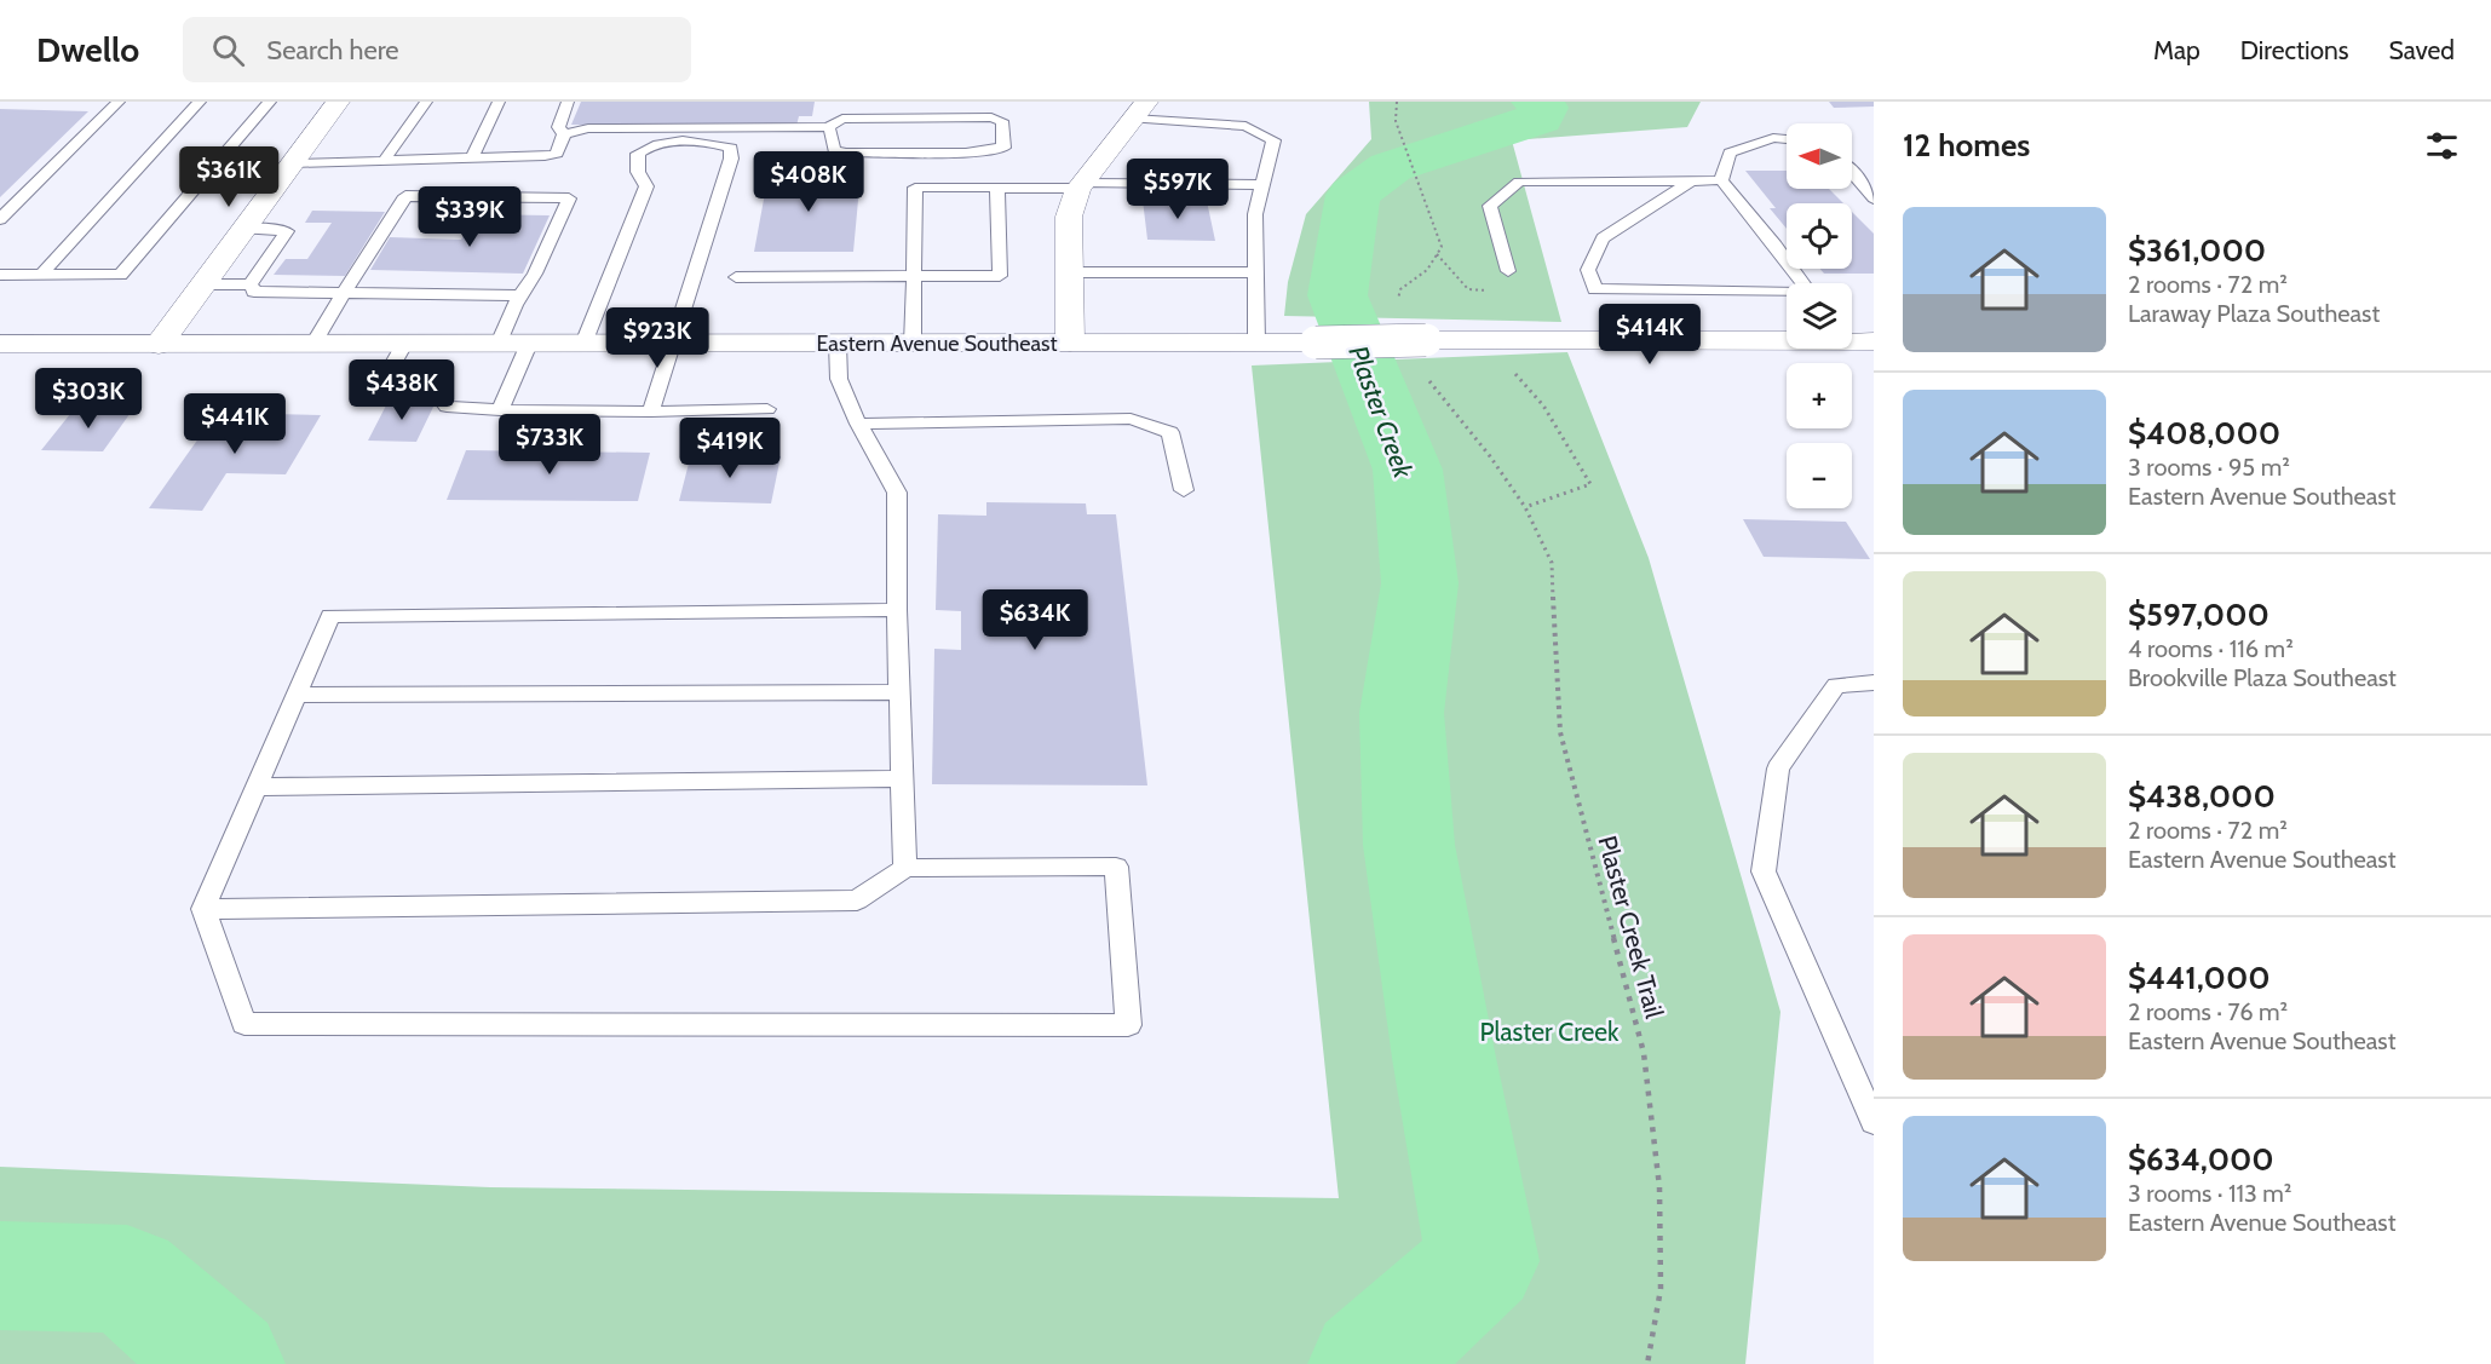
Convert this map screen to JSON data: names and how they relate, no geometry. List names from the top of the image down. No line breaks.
{"streets":{"main road":["Eastern Avenue Southeast"],"path":["Plaster Creek Trail"]},"water":["Plaster Creek"],"parks":["Plaster Creek"],"north":"left","page":{"header":"Dwello","search":"Search here","nav":["Map","Directions","Saved"],"heading":"12 homes","map_buttons":["+","−"],"price":["$361K","$408K","$597K","$339K","$414K","$923K","$438K","$303K","$441K","$733K","$419K","$634K"],"list":[{"name":"$361,000","note":"2 rooms · 72 m² · Laraway Plaza Southeast"},{"name":"$408,000","note":"3 rooms · 95 m² · Eastern Avenue Southeast"},{"name":"$597,000","note":"4 rooms · 116 m² · Brookville Plaza Southeast"},{"name":"$438,000","note":"2 rooms · 72 m² · Eastern Avenue Southeast"},{"name":"$441,000","note":"2 rooms · 76 m² · Eastern Avenue Southeast"},{"name":"$634,000","note":"3 rooms · 113 m² · Eastern Avenue Southeast"}]}}
